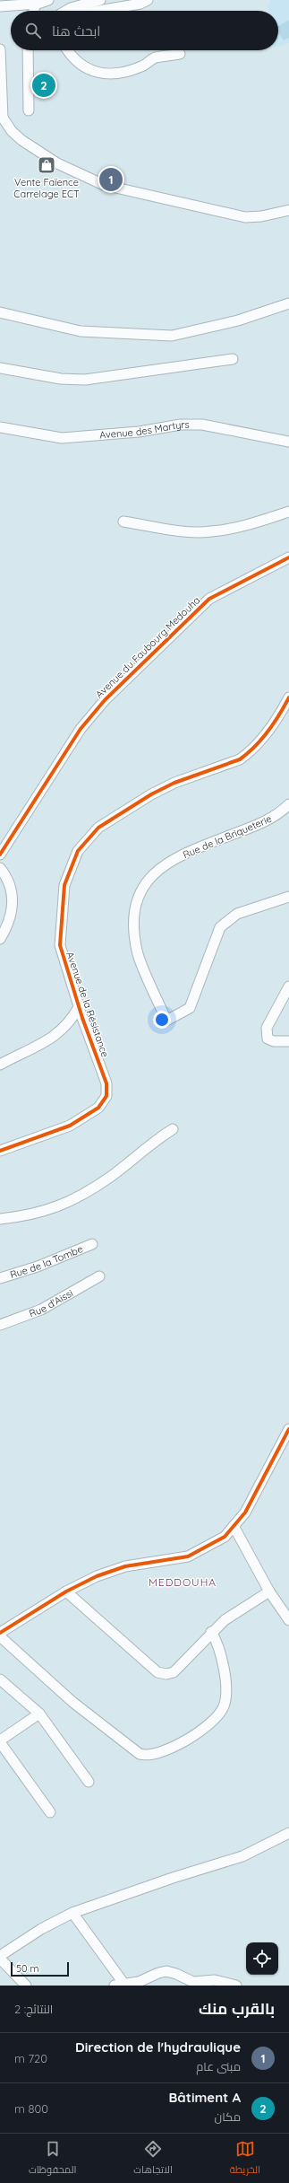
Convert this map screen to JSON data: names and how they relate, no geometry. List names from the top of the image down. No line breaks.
{"streets":{"street":["Avenue des Martyrs","Avenue du Faubourg Medouha","Rue de la Briqueterie","Avenue de la Résistance","Rue de la Tombe","Rue d'Aissi"]},"districts":["MEDDOUHA"],"places":{"shop":["Vente Faïence Carrelage ECT"]},"scale_bar":"50 m","page":{"search":"ابحث هنا","pins":["2","1"],"scale":"50 m","heading":["بالقرب منك","النتائج: 2"],"list":[{"mark":"1","name":"Direction de l'hydraulique","note":"مبنى عام","value":"720 m"},{"mark":"2","name":"Bâtiment A","note":"مكان","value":"800 m"}],"nav":["الخريطة","الاتجاهات","المحفوظات"]}}
